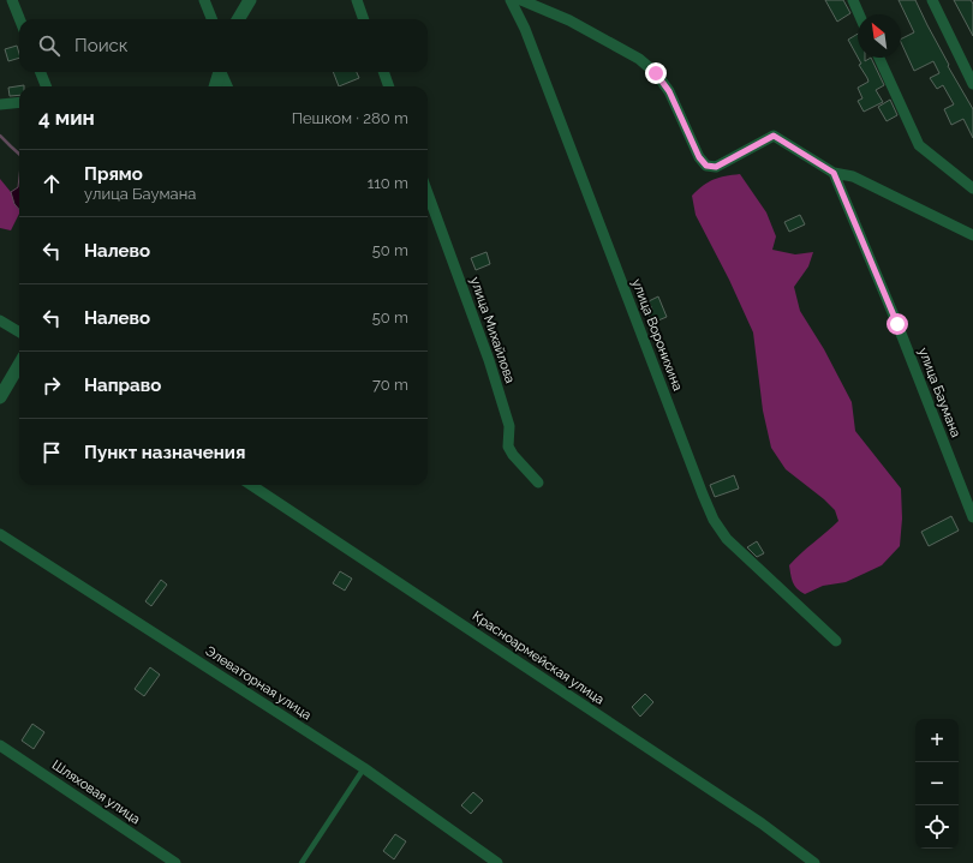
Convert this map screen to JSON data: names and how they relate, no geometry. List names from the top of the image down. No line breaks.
{"streets":{"street":["улица Михайлова","улица Воронихина","улица Баумана","Красноармейская улица","Элеваторная улица","Шляховая улица"]},"north":"top left","page":{"search":"Поиск","heading":["4 мин","Пешком · 280 m"],"list":[["Прямо","улица Баумана","110 m"],["Налево","50 m"],["Налево","50 m"],["Направо","70 m"],"Пункт назначения"],"map_buttons":["+","−"]}}
